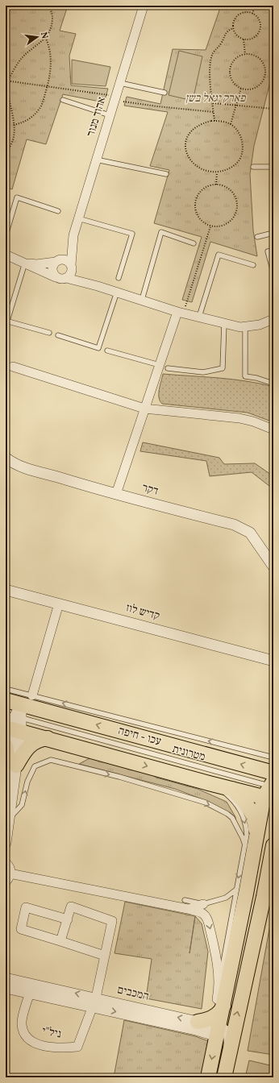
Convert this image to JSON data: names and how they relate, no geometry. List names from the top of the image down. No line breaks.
{"streets":{"highway":["עכו - חיפה"],"street":["אהוד מנור","דקר","קדיש לוז","המכבים","ניל\"י"]},"crossings":[["המכבים","ניל\"י"]],"parks":["פארק יגאל בשן"],"north":"right"}
